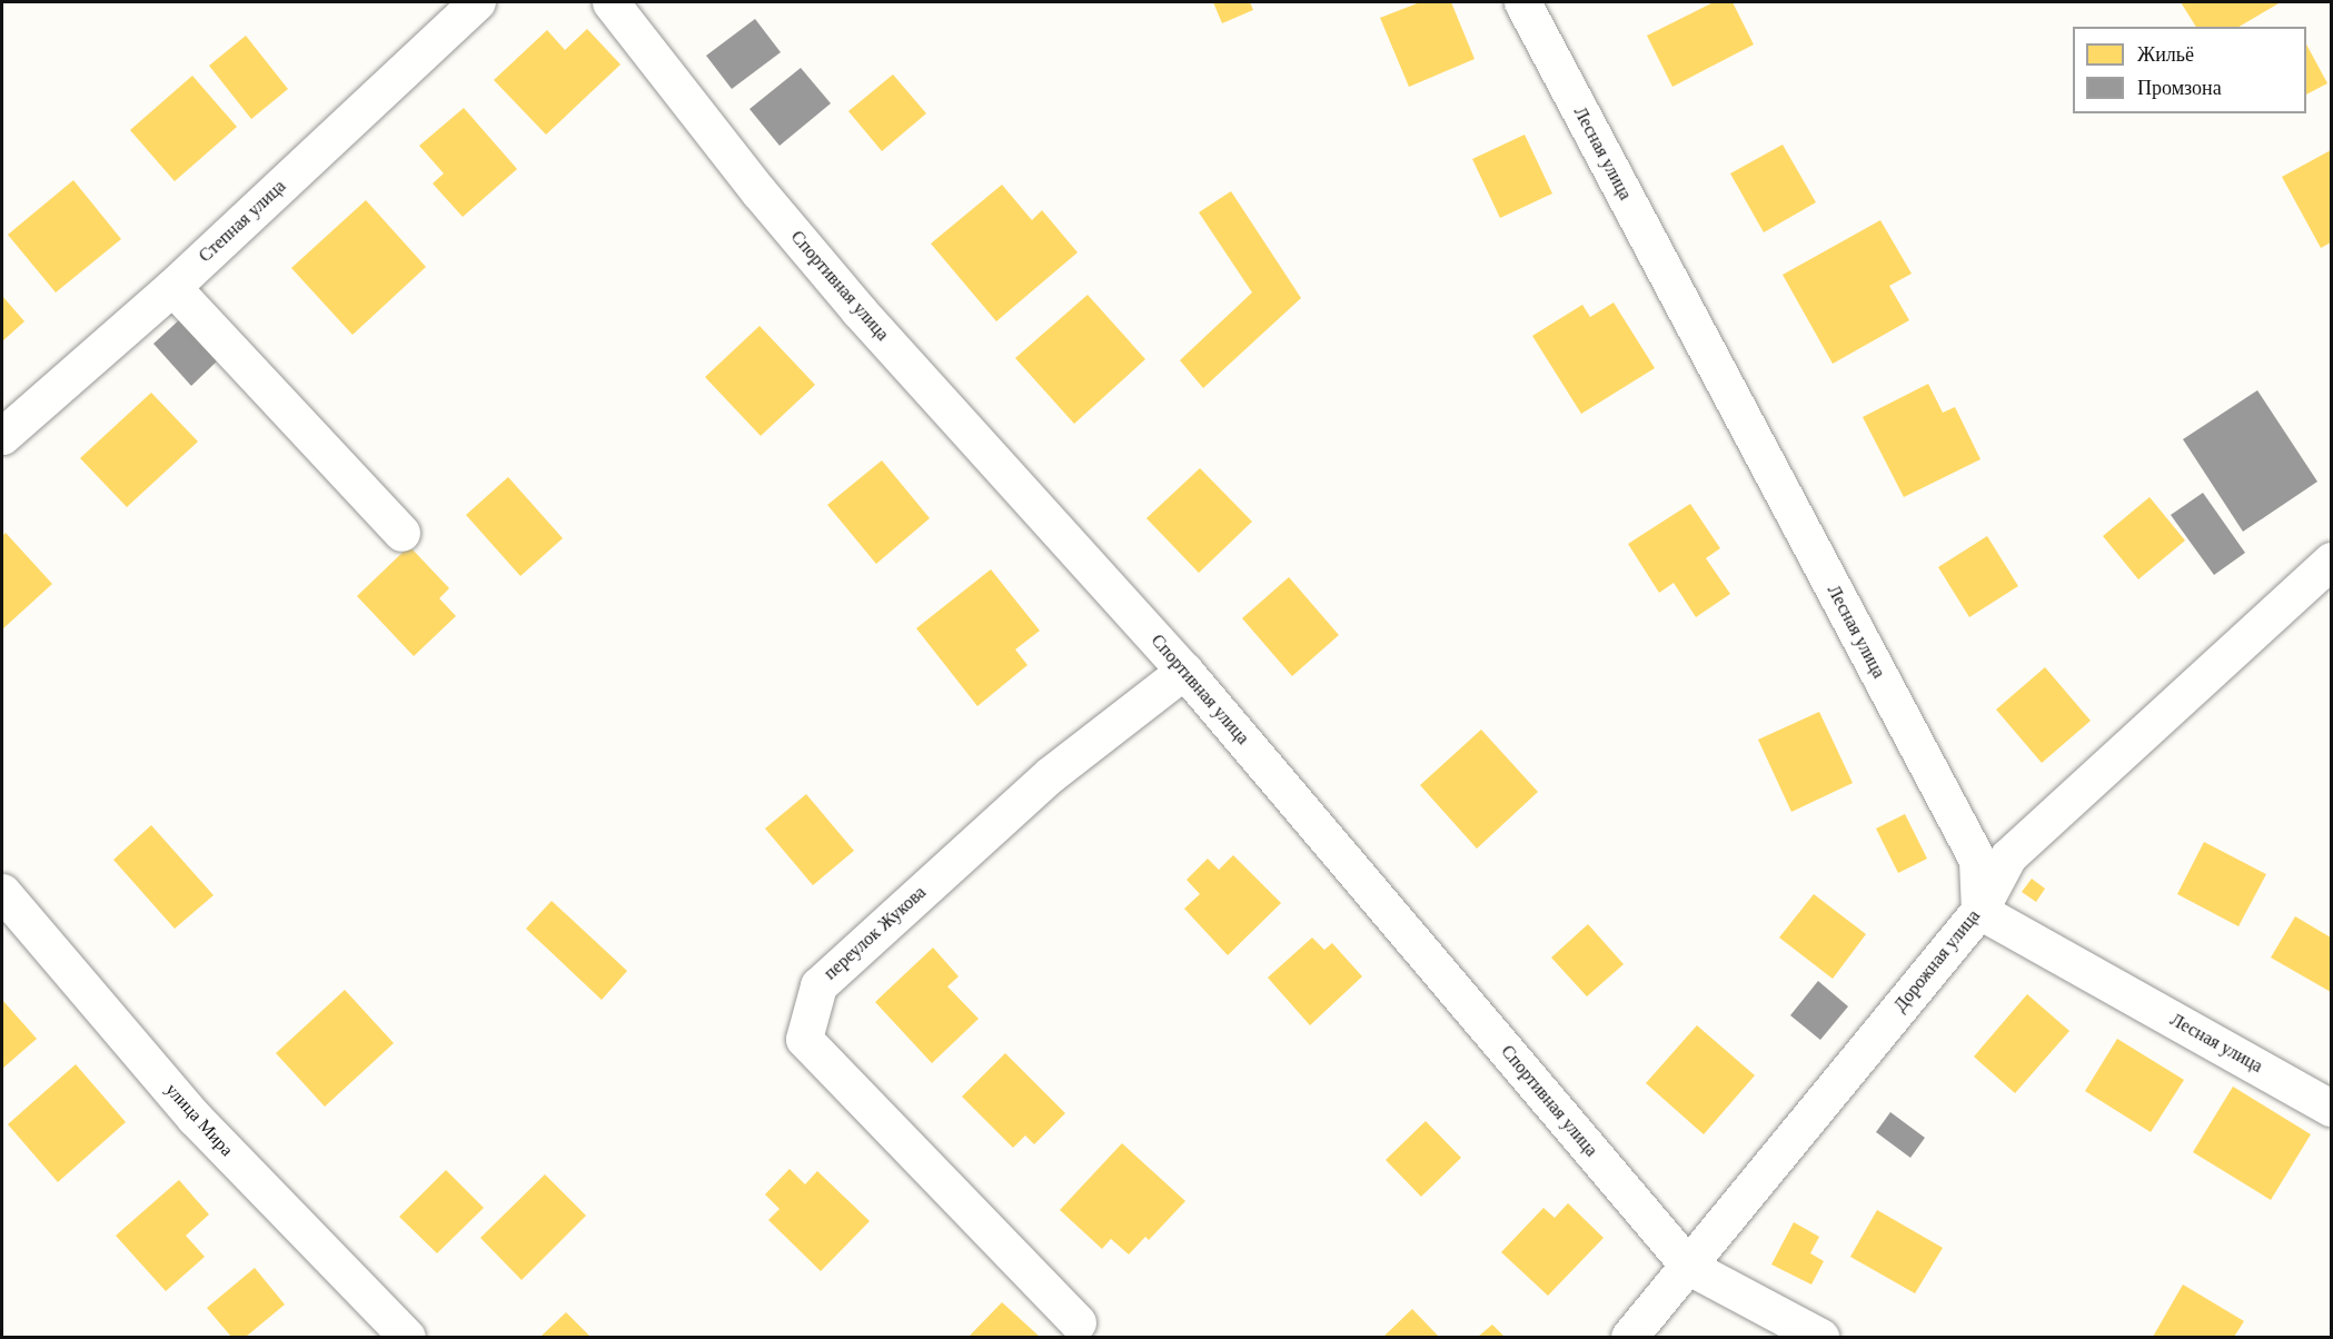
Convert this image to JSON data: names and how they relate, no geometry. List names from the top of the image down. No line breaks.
{"streets":{"street":["Лесная улица","Степная улица","Спортивная улица","переулок Жукова","Дорожная улица","улица Мира"]},"crossings":[["Лесная улица","Дорожная улица"],["Спортивная улица","переулок Жукова"],["Спортивная улица","Дорожная улица"]],"legend":["Жильё","Промзона"]}
